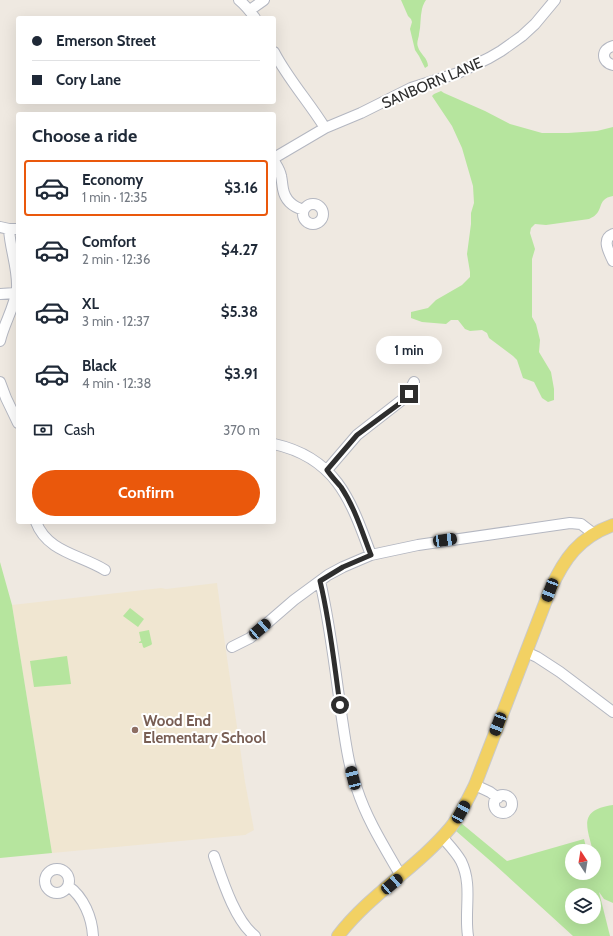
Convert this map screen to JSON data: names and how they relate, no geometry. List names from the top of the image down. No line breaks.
{"streets":{"street":["SANBORN LANE"]},"places":["Wood End Elementary School"],"north":"top","page":{"banner":["Emerson Street","Cory Lane"],"heading":"Choose a ride","list":[{"name":"Economy","note":"1 min · 12:35","value":"$3.16"},{"name":"Comfort","note":"2 min · 12:36","value":"$4.27"},{"name":"XL","note":"3 min · 12:37","value":"$5.38"},{"name":"Black","note":"4 min · 12:38","value":"$3.91"}],"bubble":"1 min","pay":["Cash","370 m"],"buttons":"Confirm"}}
